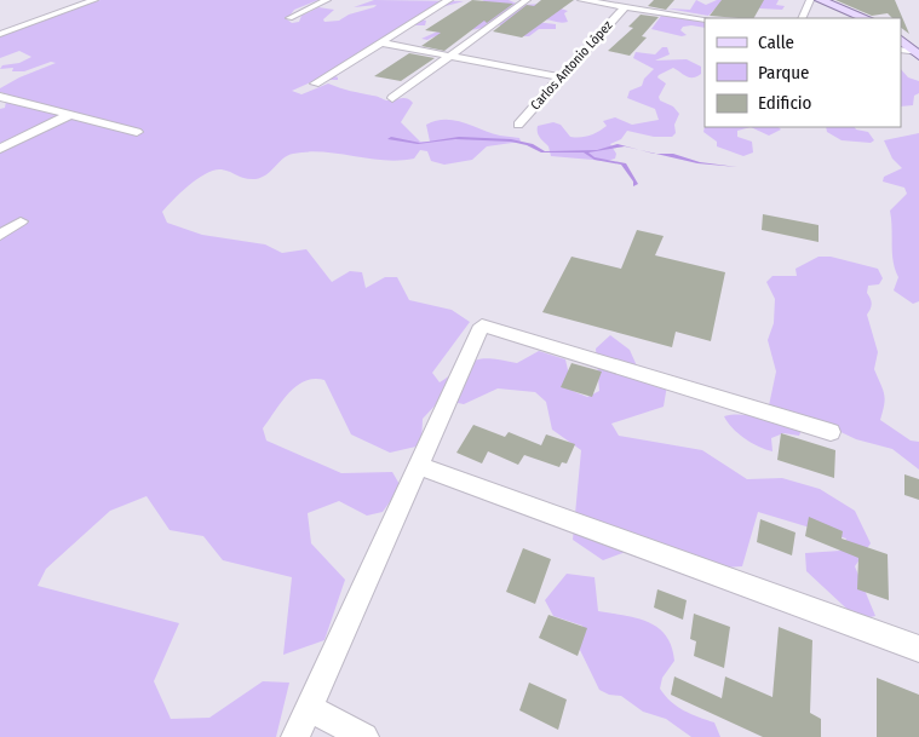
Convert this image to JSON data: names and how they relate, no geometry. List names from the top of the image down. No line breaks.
{"streets":{"street":["Carlos Antonio López"]},"legend":["Calle","Parque","Edificio"]}
